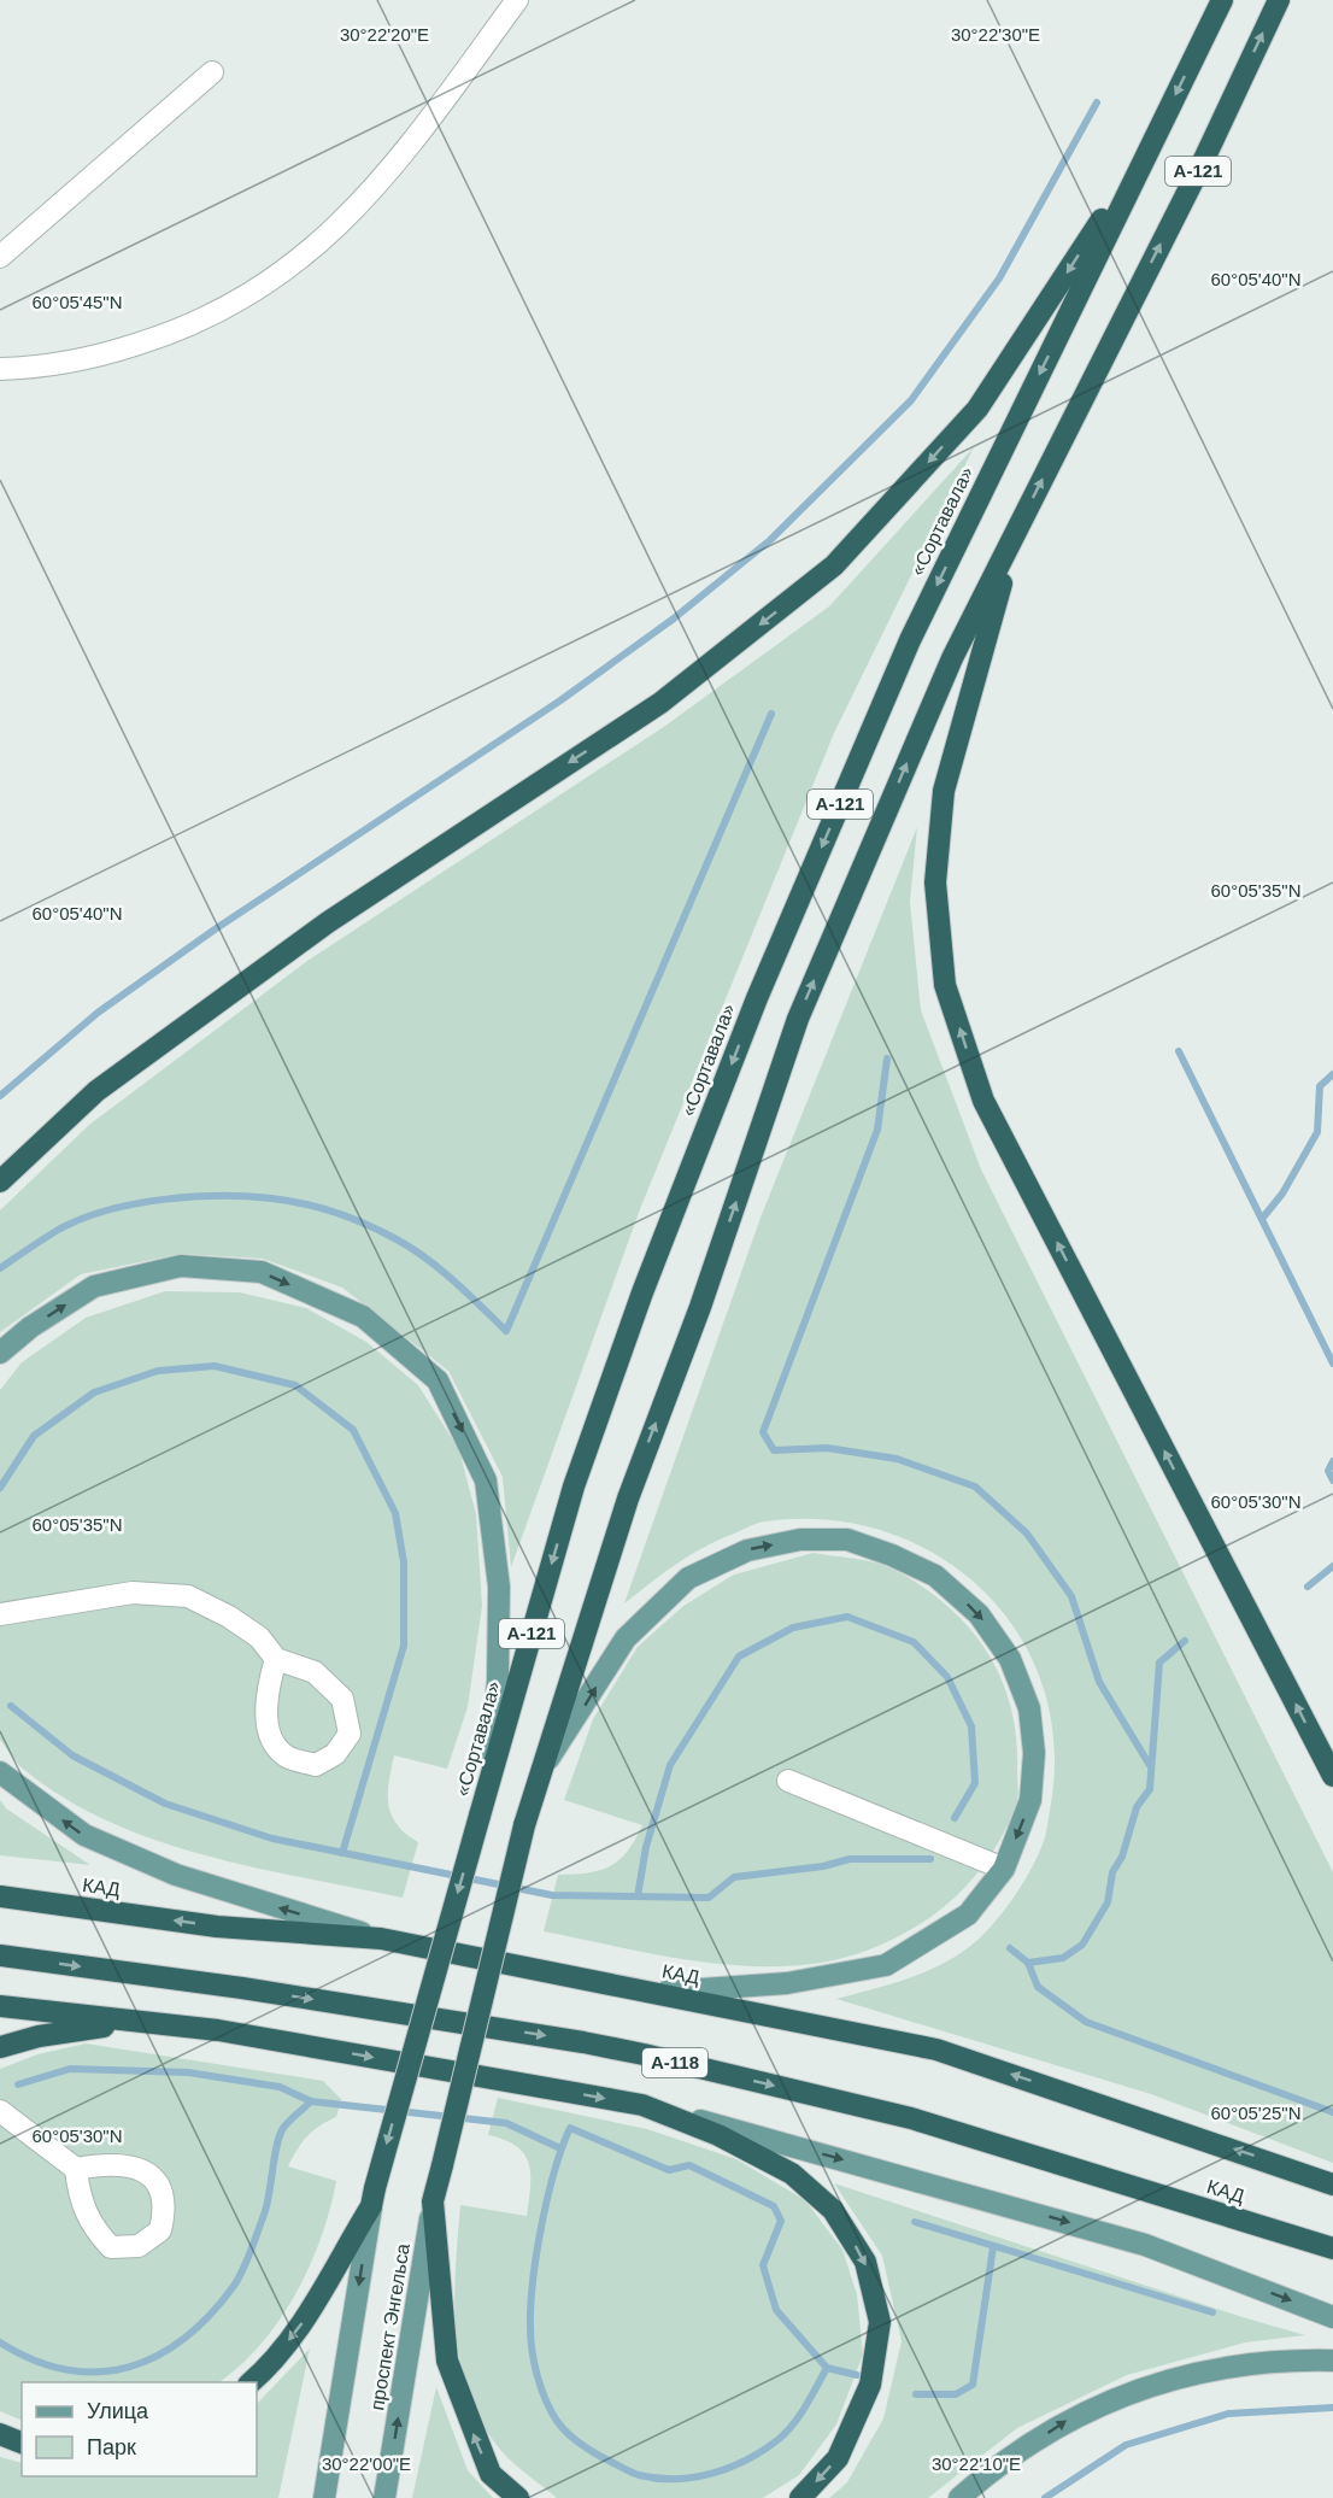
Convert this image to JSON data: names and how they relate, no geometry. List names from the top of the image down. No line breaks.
{"streets":{"highway":["А-121","«Сортавала»","КАД","А-118","проспект Энгельса"]},"crossings":[["А-121","проспект Энгельса"],["«Сортавала»","проспект Энгельса"]],"legend":["Улица","Парк"],"coordinates":["30°22'20\"E","30°22'30\"E","60°05'40\"N","60°05'45\"N","60°05'35\"N","60°05'30\"N","60°05'25\"N","30°22'00\"E","30°22'10\"E"]}
